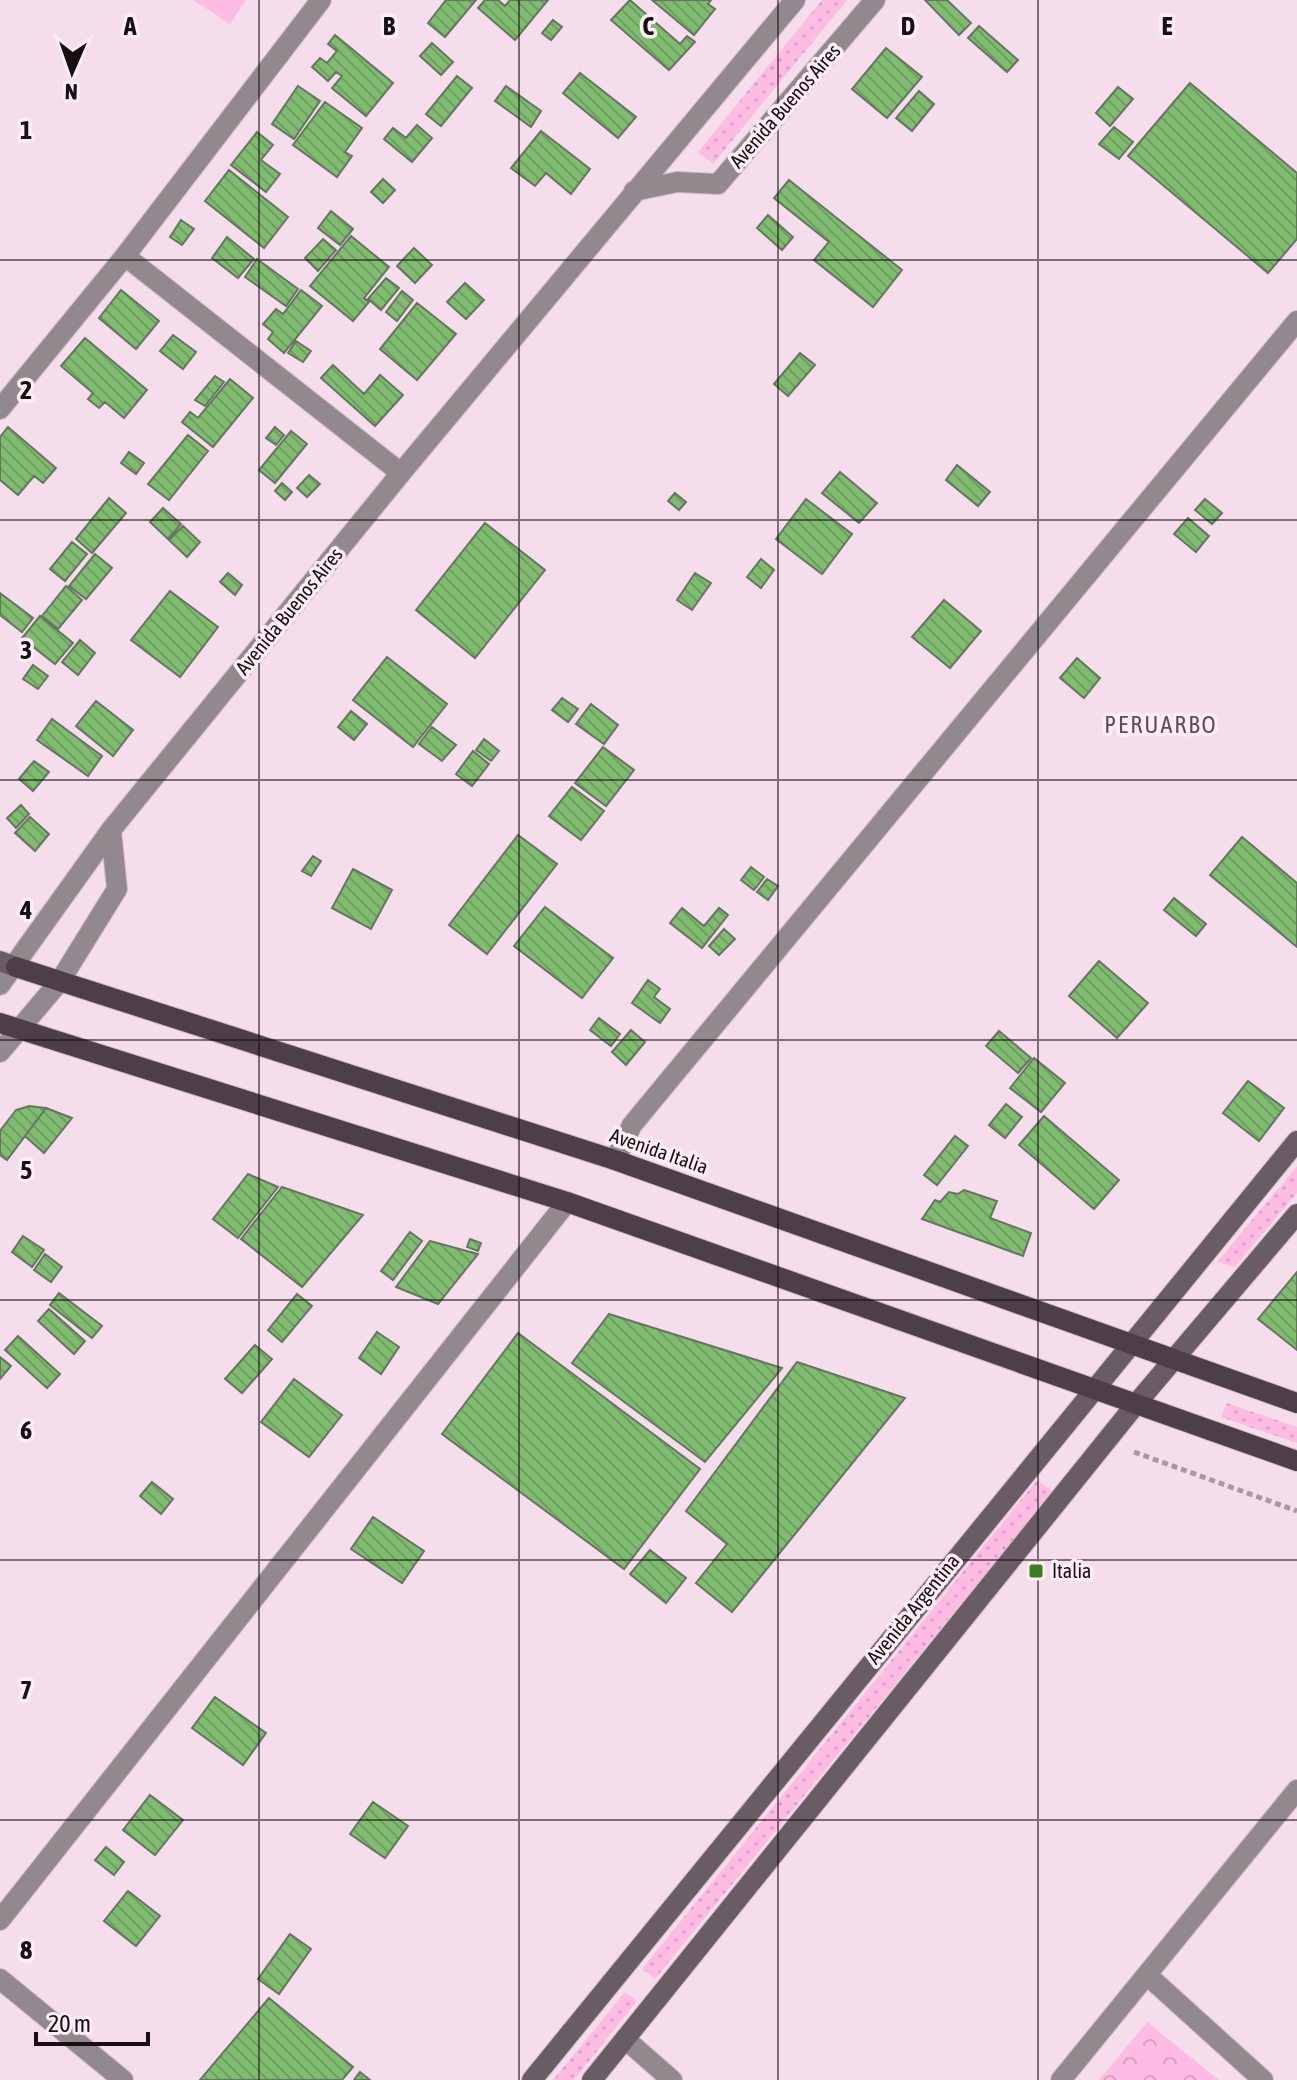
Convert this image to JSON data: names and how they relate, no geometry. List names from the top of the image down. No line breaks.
{"streets":{"main road":["Avenida Italia","Avenida Argentina"],"street":["Avenida Buenos Aires"]},"crossings":[["Avenida Buenos Aires","Avenida Italia"],["Avenida Italia","Avenida Argentina"]],"districts":["PERUARBO"],"places":{"transit":["Italia"]},"scale_bar":"20 m","north":"bottom","grid":{"columns":["A","B","C","D","E"],"rows":["1","2","3","4","5","6","7","8"]}}
